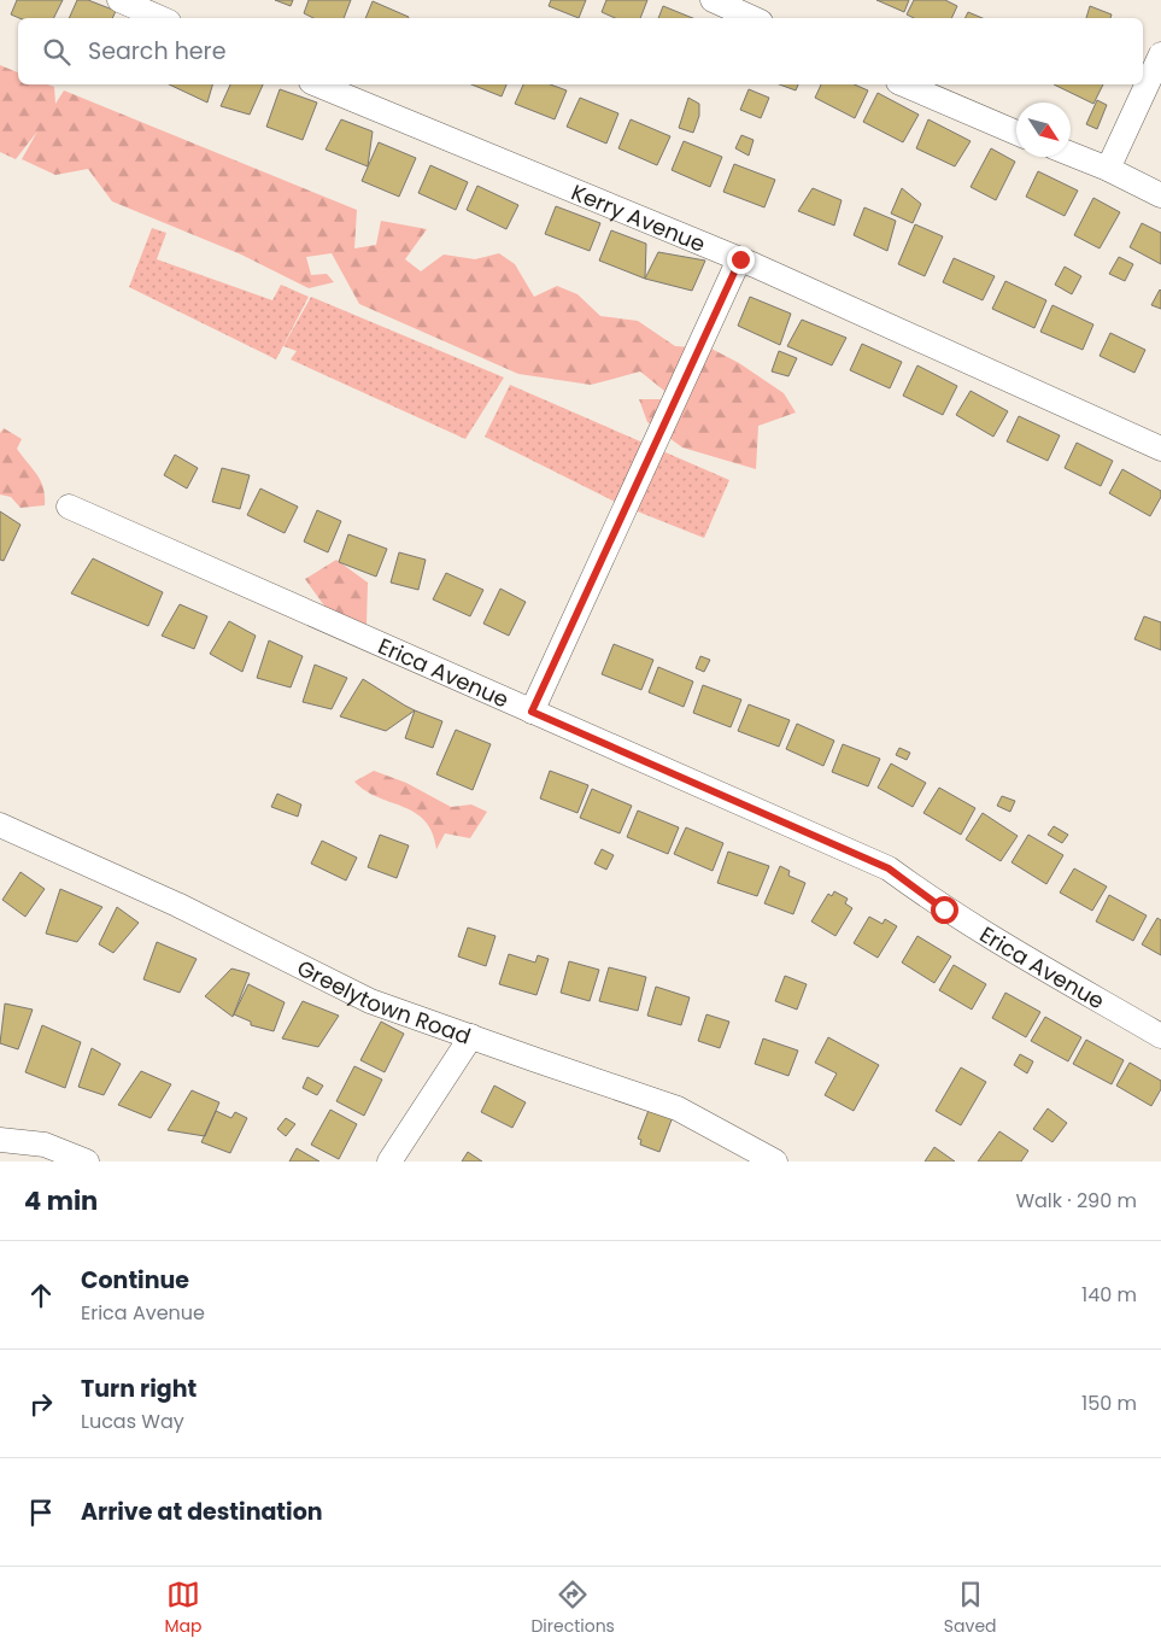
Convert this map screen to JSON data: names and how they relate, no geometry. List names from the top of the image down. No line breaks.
{"streets":{"street":["Kerry Avenue","Erica Avenue","Greelytown Road"]},"north":"bottom right","page":{"search":"Search here","heading":["4 min","Walk · 290 m"],"list":[["Continue","Erica Avenue","140 m"],["Turn right","Lucas Way","150 m"],"Arrive at destination"],"nav":["Map","Directions","Saved"]}}
